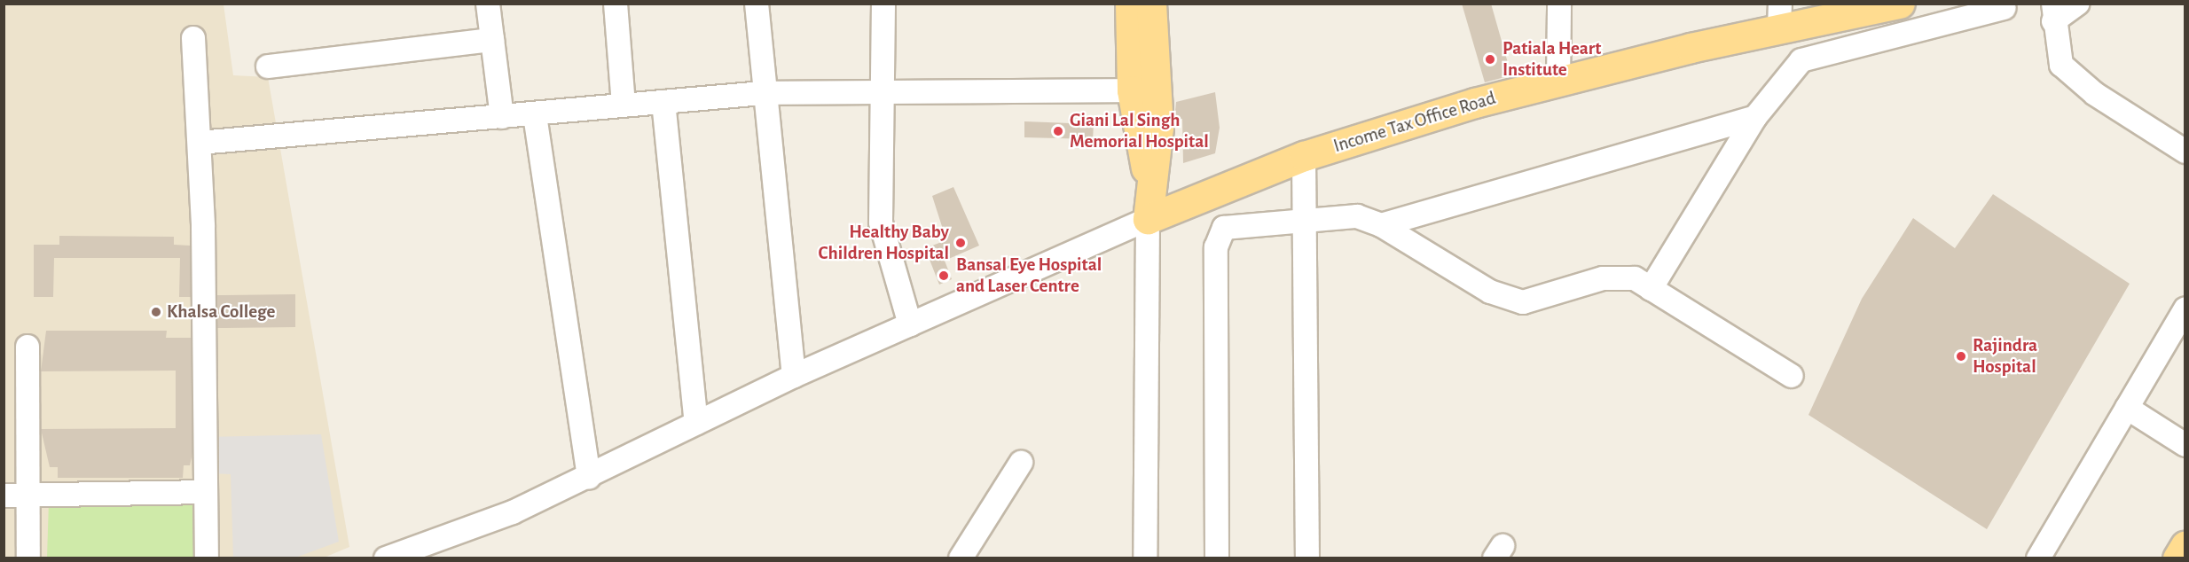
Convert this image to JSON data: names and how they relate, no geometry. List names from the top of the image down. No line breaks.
{"streets":{"main road":["Income Tax Office Road"]},"places":["Patiala Heart Institute","Giani Lal Singh Memorial Hospital","Healthy Baby Children Hospital","Bansal Eye Hospital and Laser Centre","Khalsa College","Rajindra Hospital"]}
